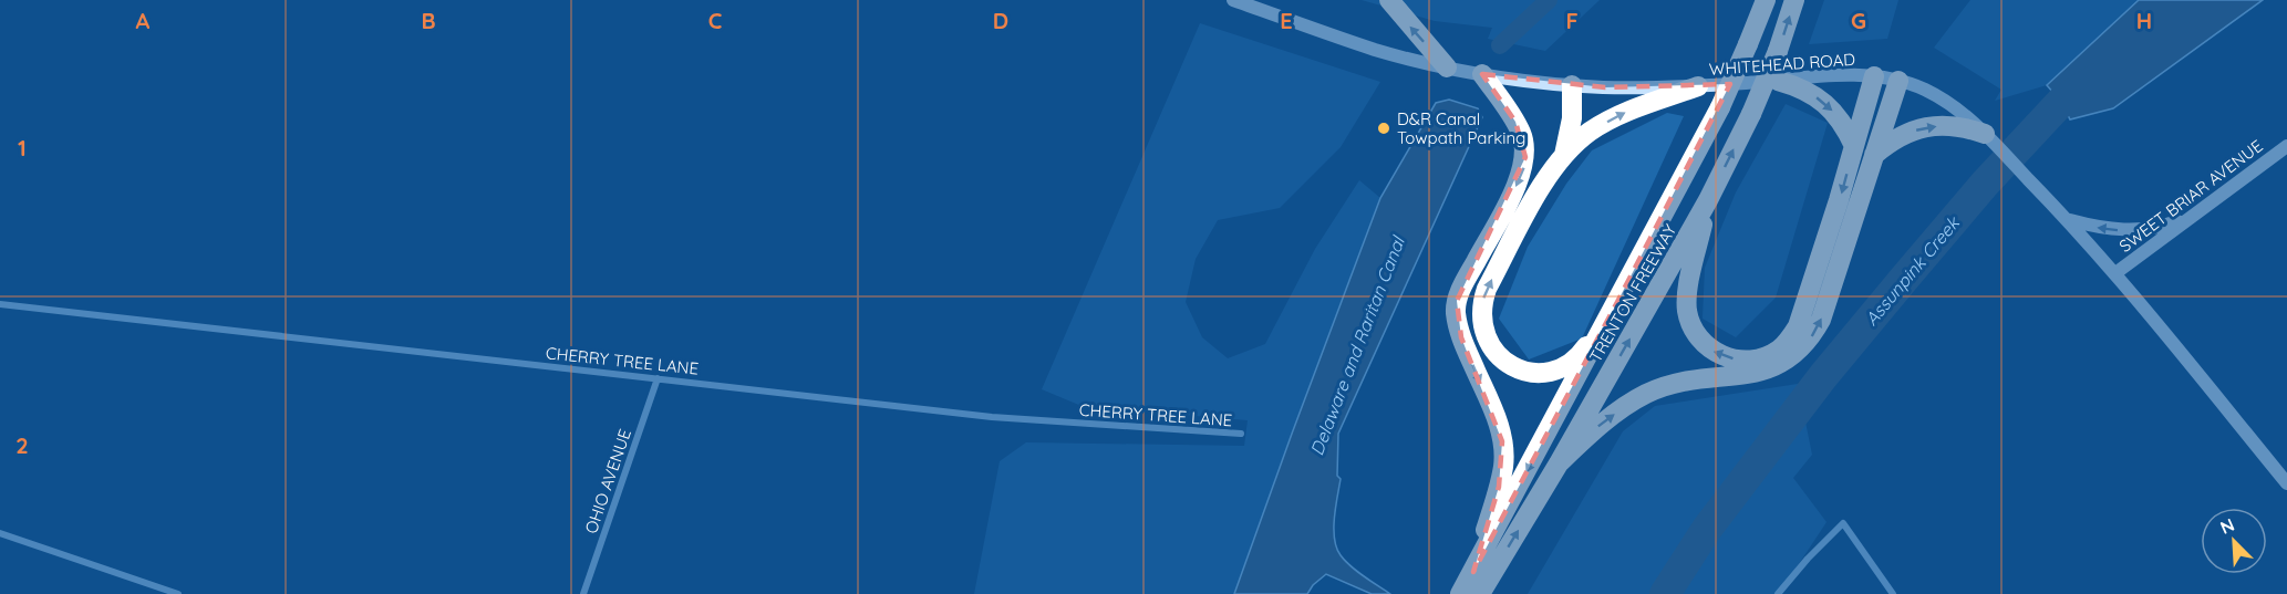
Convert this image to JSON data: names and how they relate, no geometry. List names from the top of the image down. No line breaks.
{"streets":{"highway":["TRENTON FREEWAY"],"main road":["WHITEHEAD ROAD","SWEET BRIAR AVENUE"],"street":["CHERRY TREE LANE","OHIO AVENUE"]},"crossings":[["WHITEHEAD ROAD","SWEET BRIAR AVENUE"],["CHERRY TREE LANE","OHIO AVENUE"]],"water":["Assunpink Creek","Delaware and Raritan Canal"],"places":["D&R Canal Towpath Parking"],"north":"top left","grid":{"columns":["A","B","C","D","E","F","G","H"],"rows":["1","2"]}}
